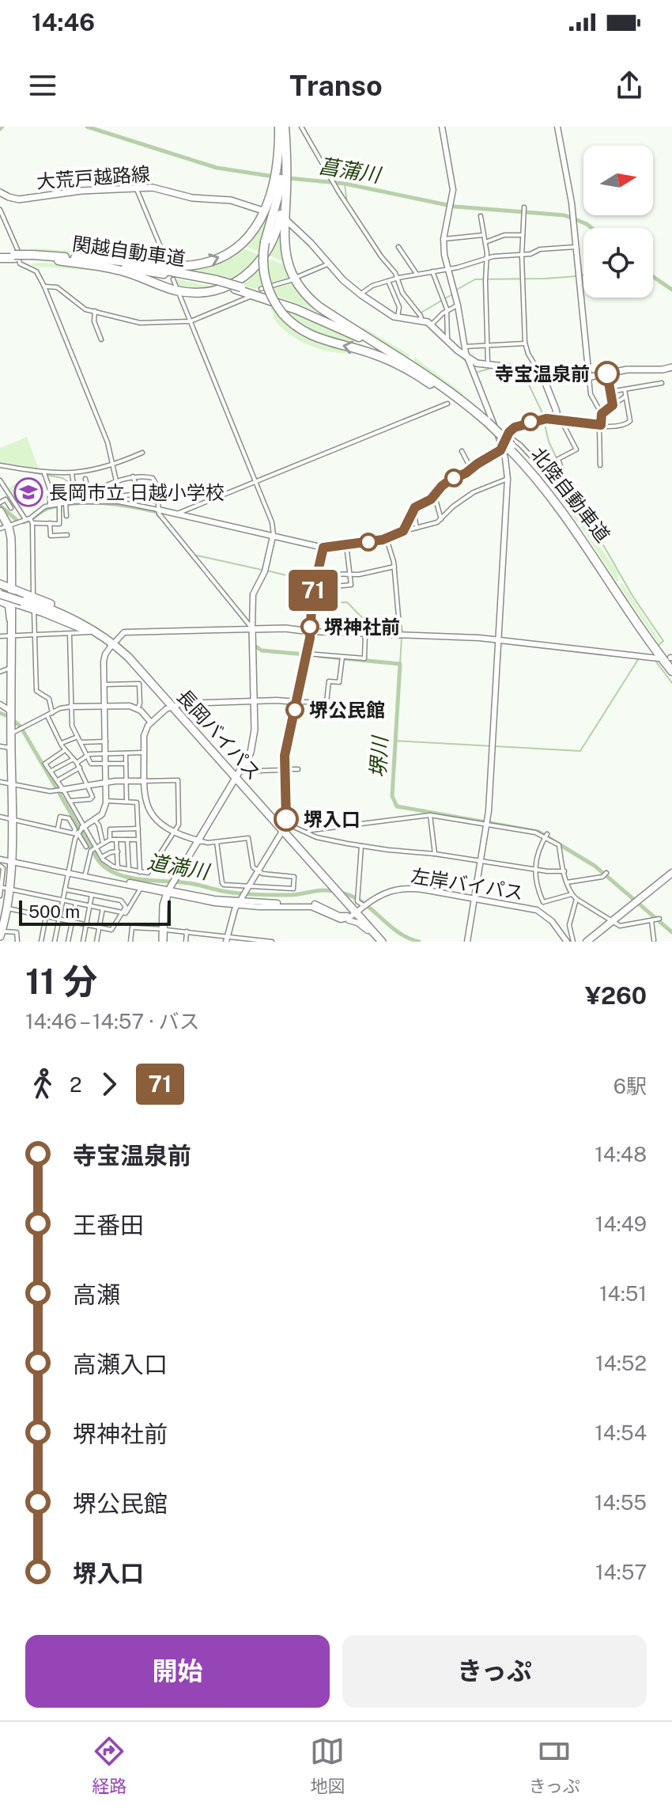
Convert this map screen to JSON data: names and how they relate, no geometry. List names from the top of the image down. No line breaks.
{"streets":{"highway":["関越自動車道","北陸自動車道","長岡バイパス"],"main road":["大荒戸越路線"],"street":["左岸バイパス"]},"crossings":[["関越自動車道","北陸自動車道"],["長岡バイパス","左岸バイパス"]],"water":["菖蒲川","堺川","道満川"],"places":{"other":["寺宝温泉前","堺神社前","堺公民館","堺入口"],"school or university":["長岡市立 日越小学校"]},"lines":["bus line 71"],"scale_bar":"500 m","north":"right","page":{"status":"14:46","header":"Transo","on_map":"71","scale":"500 m","heading":["11 分","14:46 – 14:57 · バス","¥260"],"legs":["2","71","6駅"],"list":[{"name":"寺宝温泉前","value":"14:48"},{"name":"王番田","value":"14:49"},{"name":"高瀬","value":"14:51"},{"name":"高瀬入口","value":"14:52"},{"name":"堺神社前","value":"14:54"},{"name":"堺公民館","value":"14:55"},{"name":"堺入口","value":"14:57"}],"buttons":["開始","きっぷ"],"tabs":["経路","地図","きっぷ"]}}
